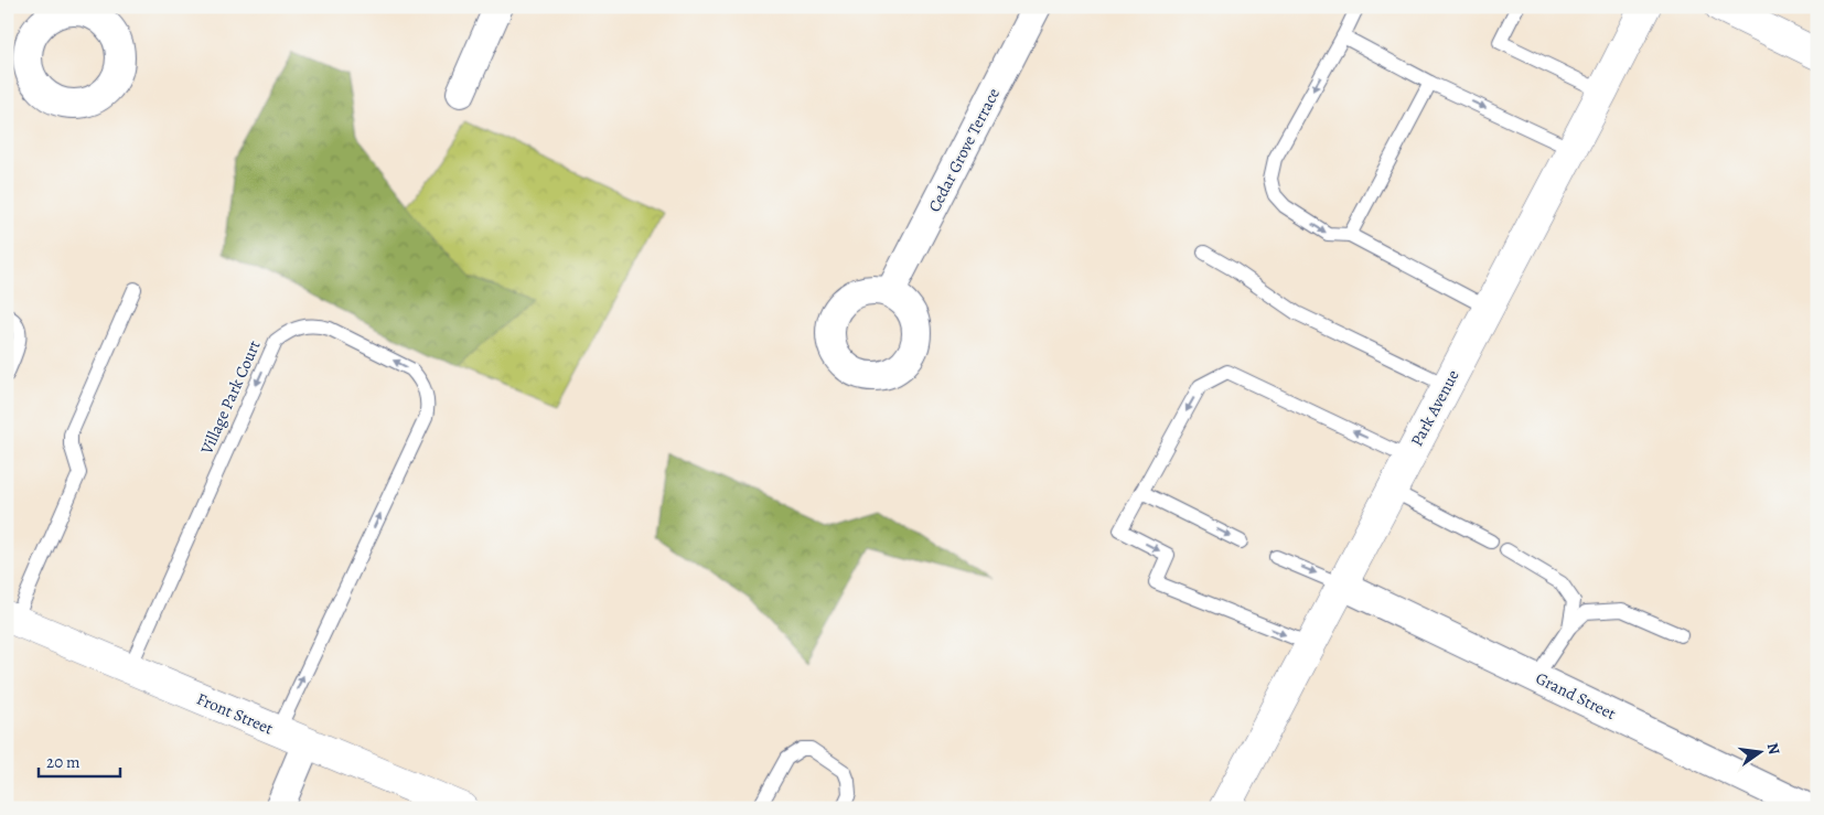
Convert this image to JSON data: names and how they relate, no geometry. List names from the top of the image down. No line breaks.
{"streets":{"main road":["Park Avenue","Front Street"],"street":["Cedar Grove Terrace","Grand Street"],"lane":["Village Park Court"]},"crossings":[["Village Park Court","Front Street"],["Park Avenue","Grand Street"]],"scale_bar":"20 m","north":"right"}
